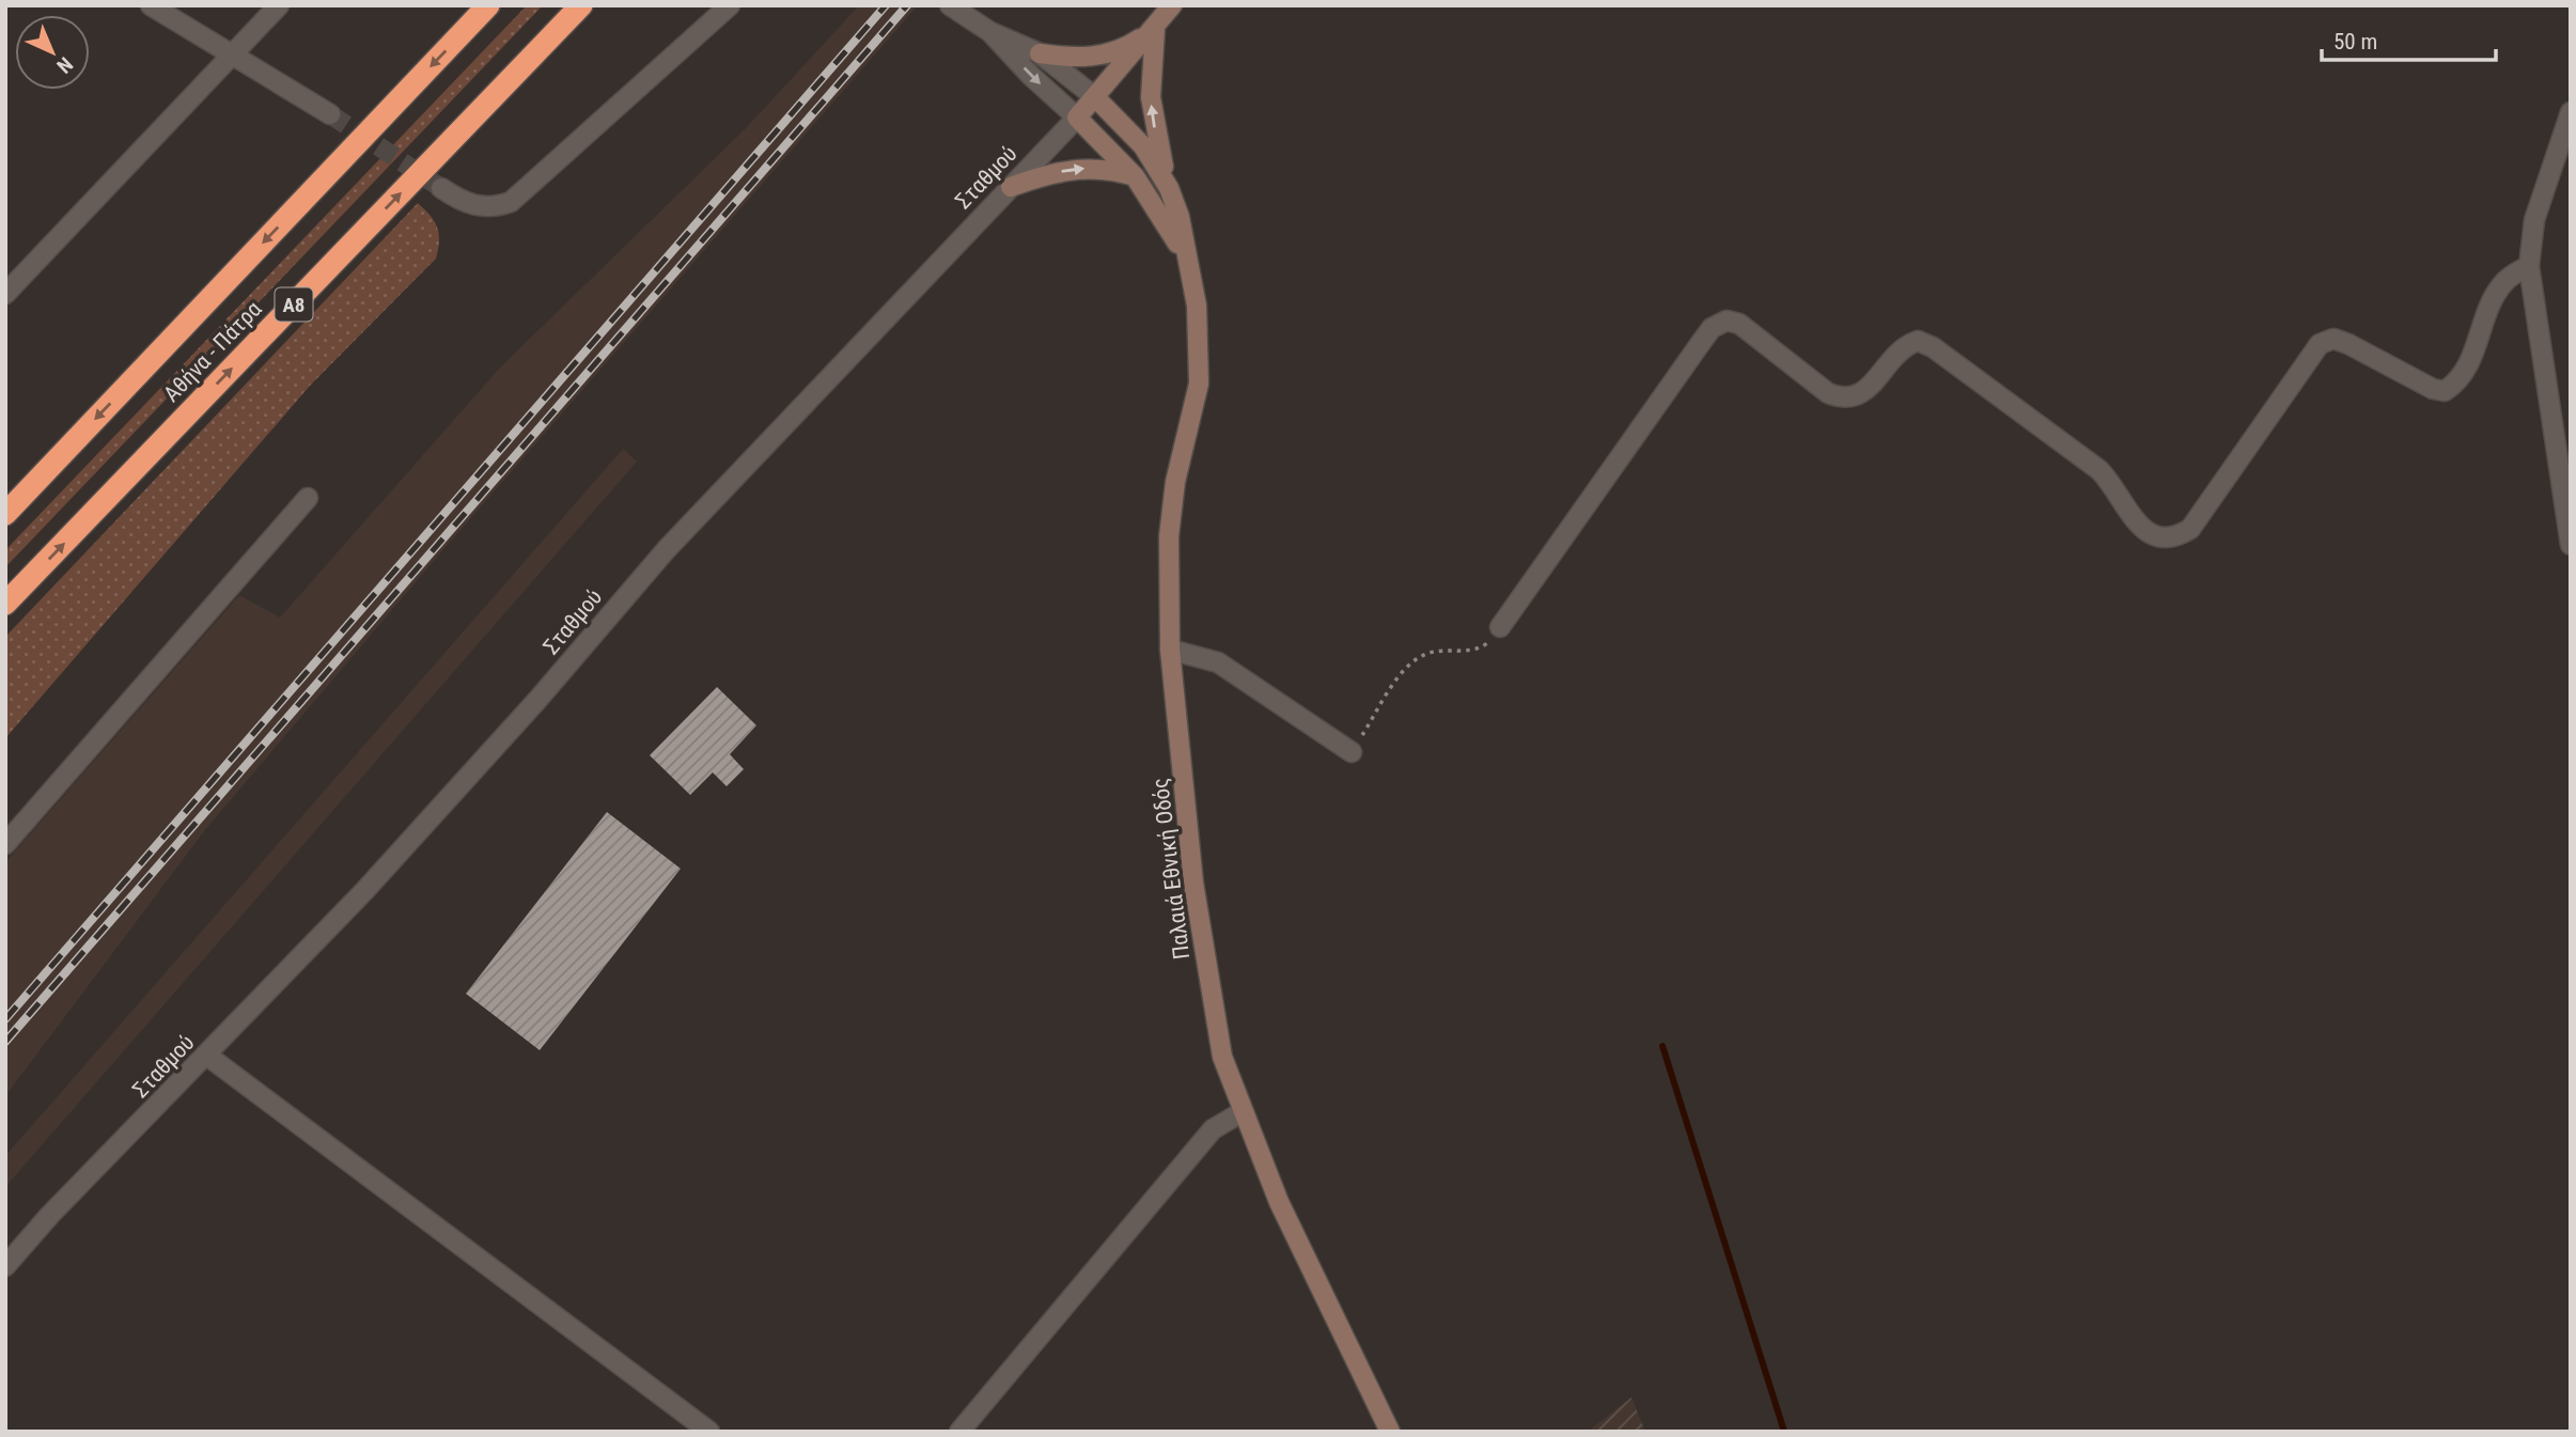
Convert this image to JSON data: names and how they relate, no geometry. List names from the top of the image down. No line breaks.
{"streets":{"highway":["Α8","Αθήνα - Πάτρα"],"main road":["Σταθμού","Παλαιά Εθνική Οδός"]},"crossings":[["Σταθμού","Παλαιά Εθνική Οδός"]],"scale_bar":"50 m","north":"bottom right"}
